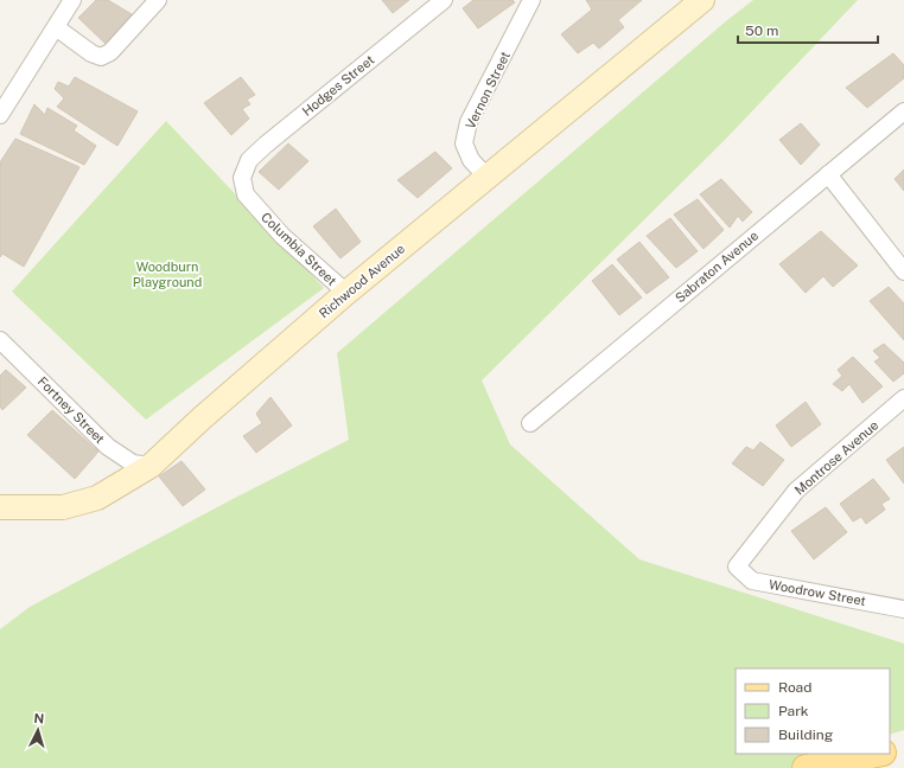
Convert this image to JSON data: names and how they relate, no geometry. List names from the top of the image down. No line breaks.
{"streets":{"street":["Hodges Street","Vernon Street","Columbia Street","Sabraton Avenue","Richwood Avenue","Fortney Street","Montrose Avenue","Woodrow Street"]},"crossings":[["Hodges Street","Columbia Street"],["Vernon Street","Richwood Avenue"],["Columbia Street","Richwood Avenue"],["Richwood Avenue","Fortney Street"],["Montrose Avenue","Woodrow Street"]],"parks":["Woodburn Playground"],"legend":["Road","Park","Building"],"scale_bar":"50 m","north":"top"}
